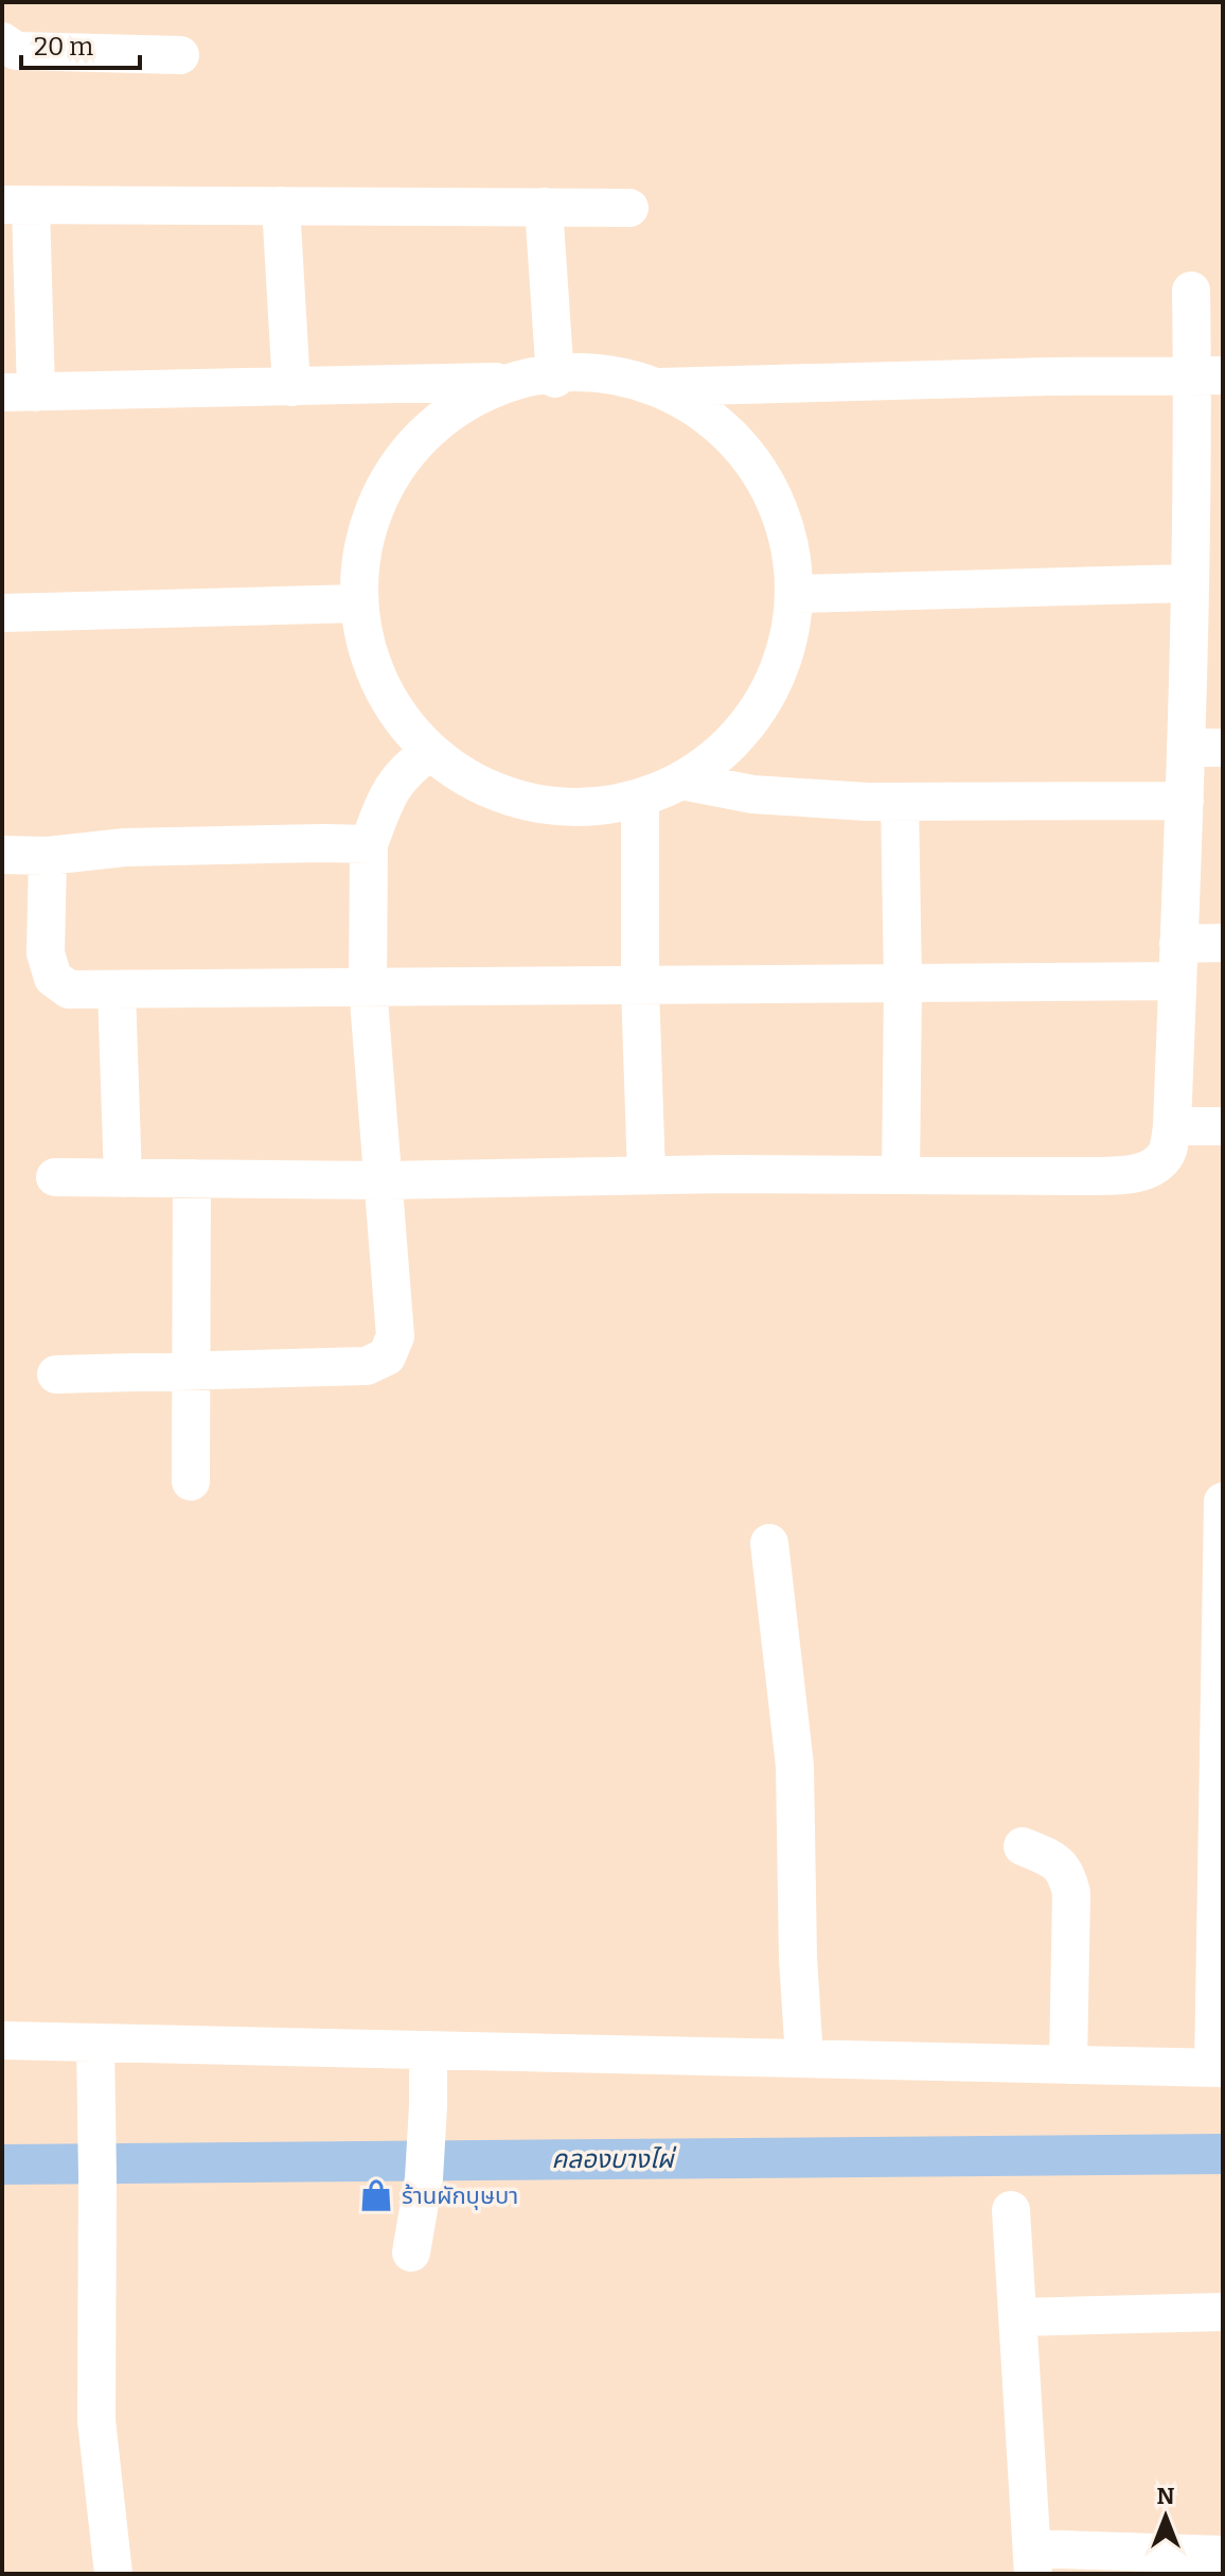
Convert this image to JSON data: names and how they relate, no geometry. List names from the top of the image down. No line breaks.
{"water":["คลองบางไผ่"],"places":{"shop":["ร้านผักบุษบา"]},"scale_bar":"20 m","north":"top"}
